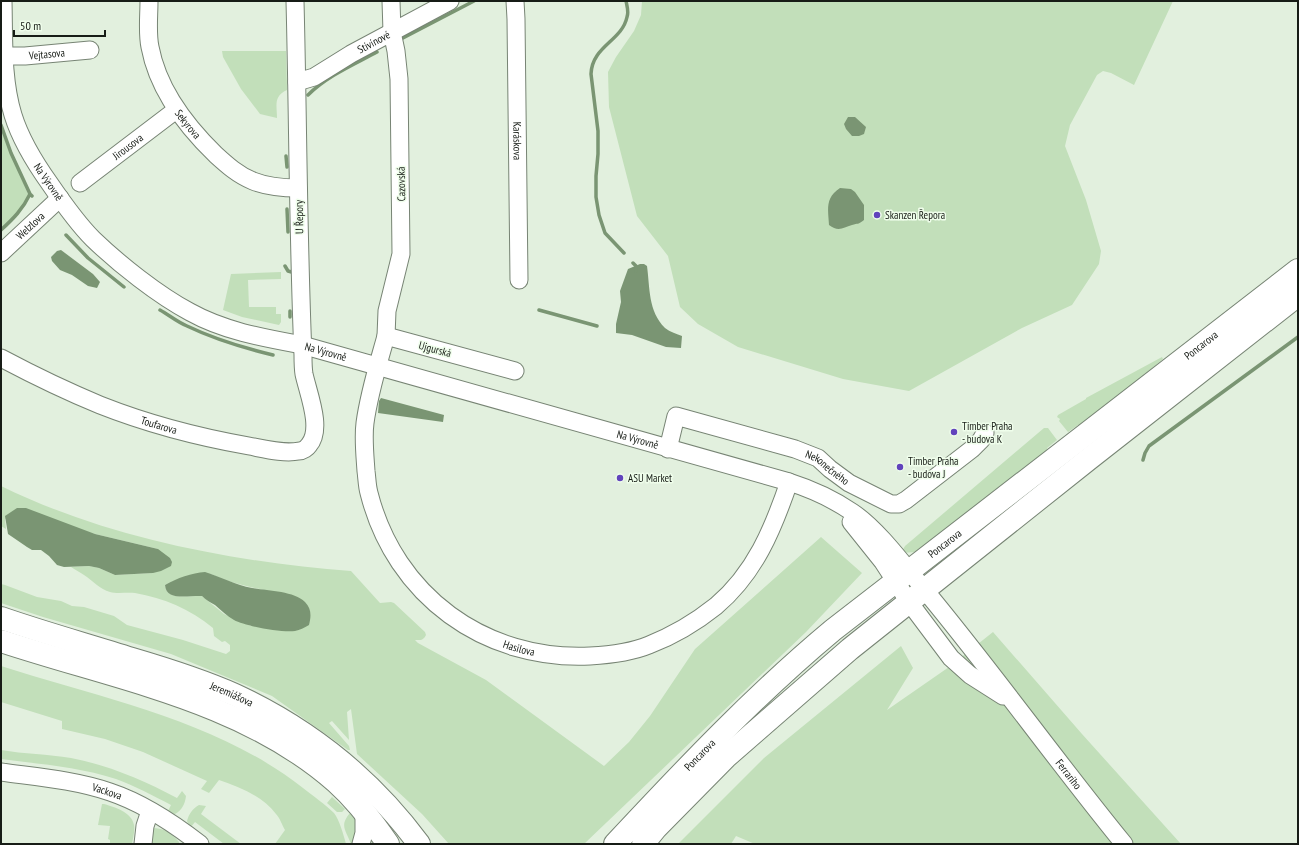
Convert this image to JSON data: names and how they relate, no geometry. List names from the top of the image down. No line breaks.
{"streets":{"main road":["Poncarova","Jeremiášova"],"street":["Stivínové","Vejtasova","Sekyrova","Karáskova","Jirousova","Na Výrovně","Cazovská","U Řepory","Welzlova","Ujgurská","Toufarova","Nekonečného","Hasilova","Ferrariho","Vackova"]},"crossings":[["Stivínové","Cazovská"],["Stivínové","U Řepory"],["Vejtasova","Na Výrovně"],["Sekyrova","Jirousova"],["Sekyrova","U Řepory"],["Na Výrovně","U Řepory"],["Na Výrovně","Welzlova"],["Na Výrovně","Poncarova"],["Na Výrovně","Nekonečného"],["Na Výrovně","Hasilova"],["Na Výrovně","Ferrariho"],["Cazovská","Ujgurská"],["U Řepory","Toufarova"],["Poncarova","Ferrariho"]],"places":["Skanzen Řepora","Timber Praha - budova K","Timber Praha - budova J","ASU Market"],"scale_bar":"50 m"}
